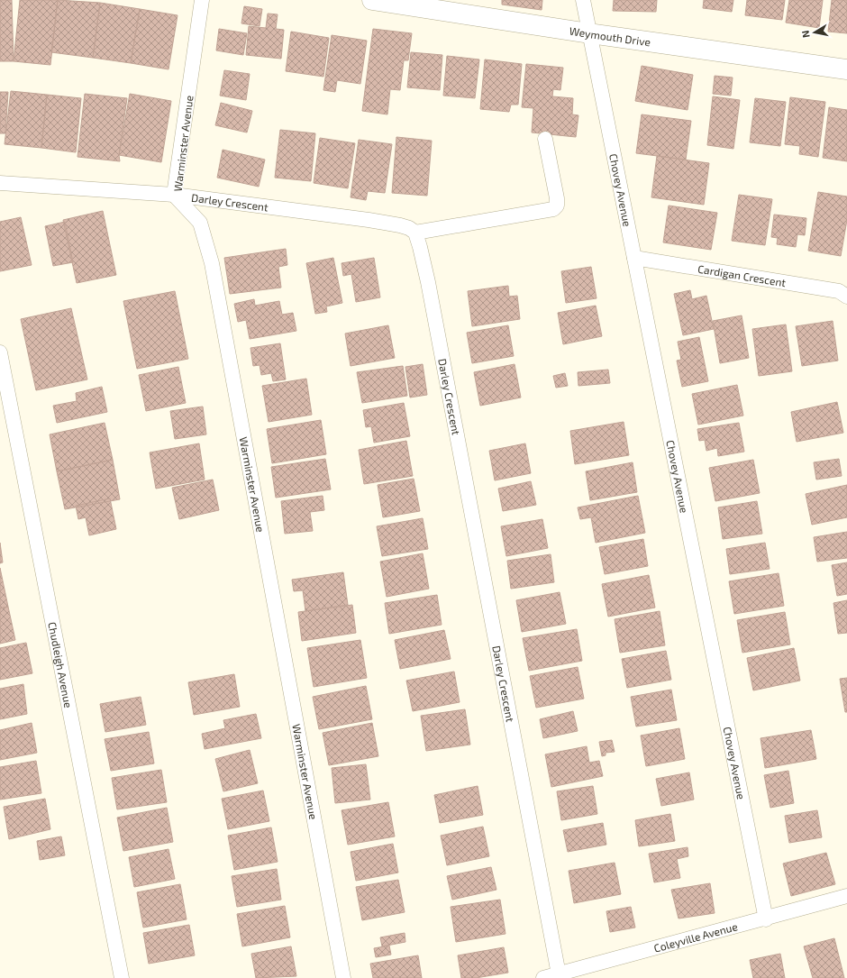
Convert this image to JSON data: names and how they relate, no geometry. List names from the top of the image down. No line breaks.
{"streets":{"street":["Weymouth Drive","Warminster Avenue","Chovey Avenue","Darley Crescent","Cardigan Crescent","Chudleigh Avenue","Coleyville Avenue"]},"crossings":[["Weymouth Drive","Chovey Avenue"],["Warminster Avenue","Darley Crescent"],["Chovey Avenue","Cardigan Crescent"],["Chovey Avenue","Coleyville Avenue"],["Darley Crescent","Coleyville Avenue"]],"north":"left"}
